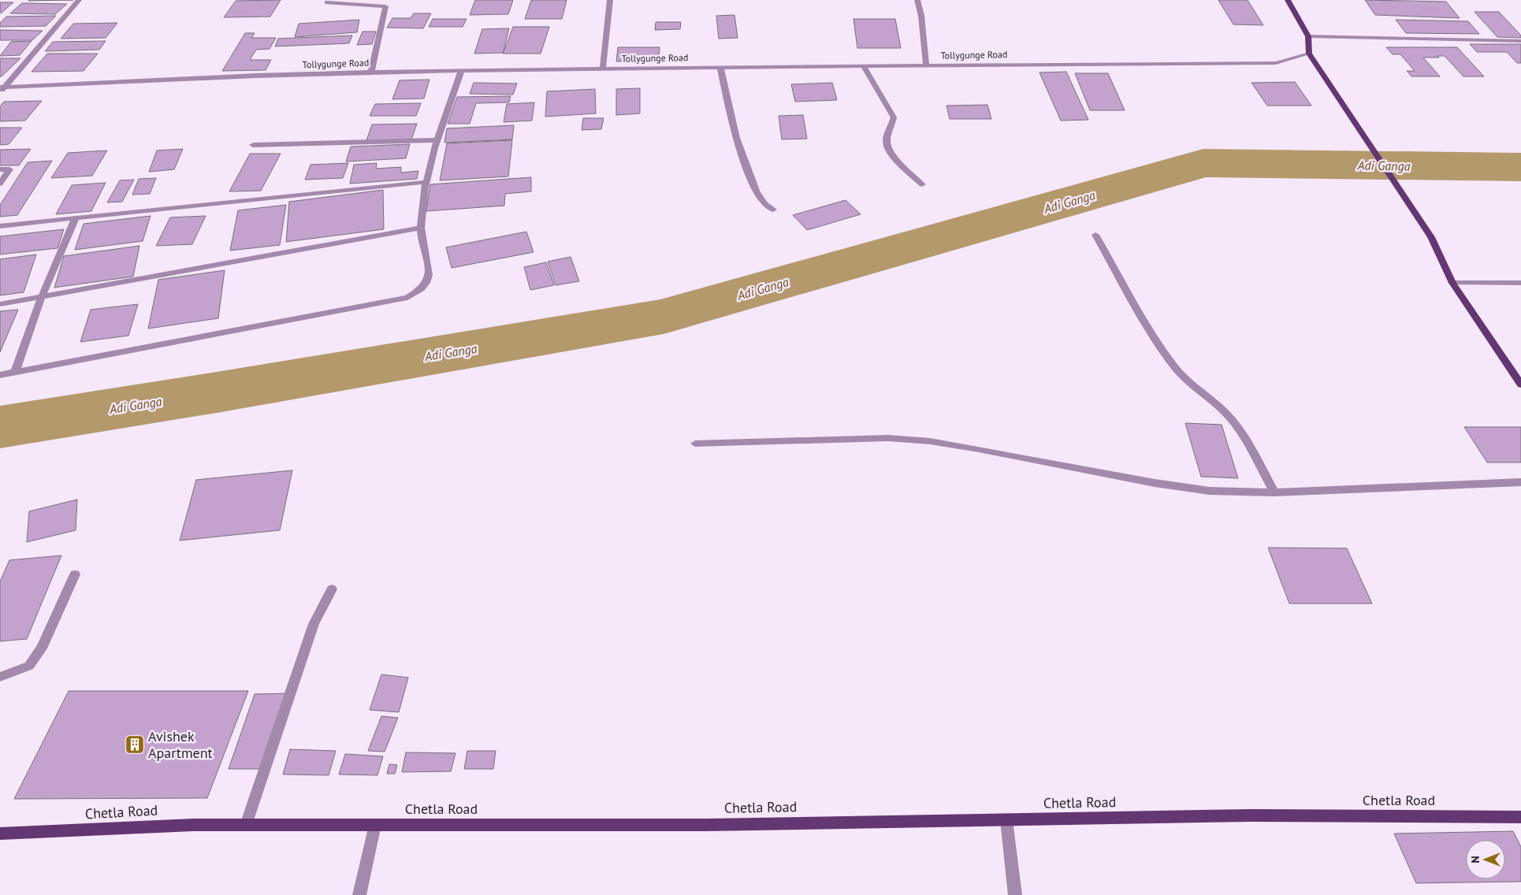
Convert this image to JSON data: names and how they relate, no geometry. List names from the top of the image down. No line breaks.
{"streets":{"main road":["Chetla Road"],"street":["Tollygunge Road"]},"water":["Adi Ganga"],"places":{"building":["Avishek Apartment"]},"north":"left"}
